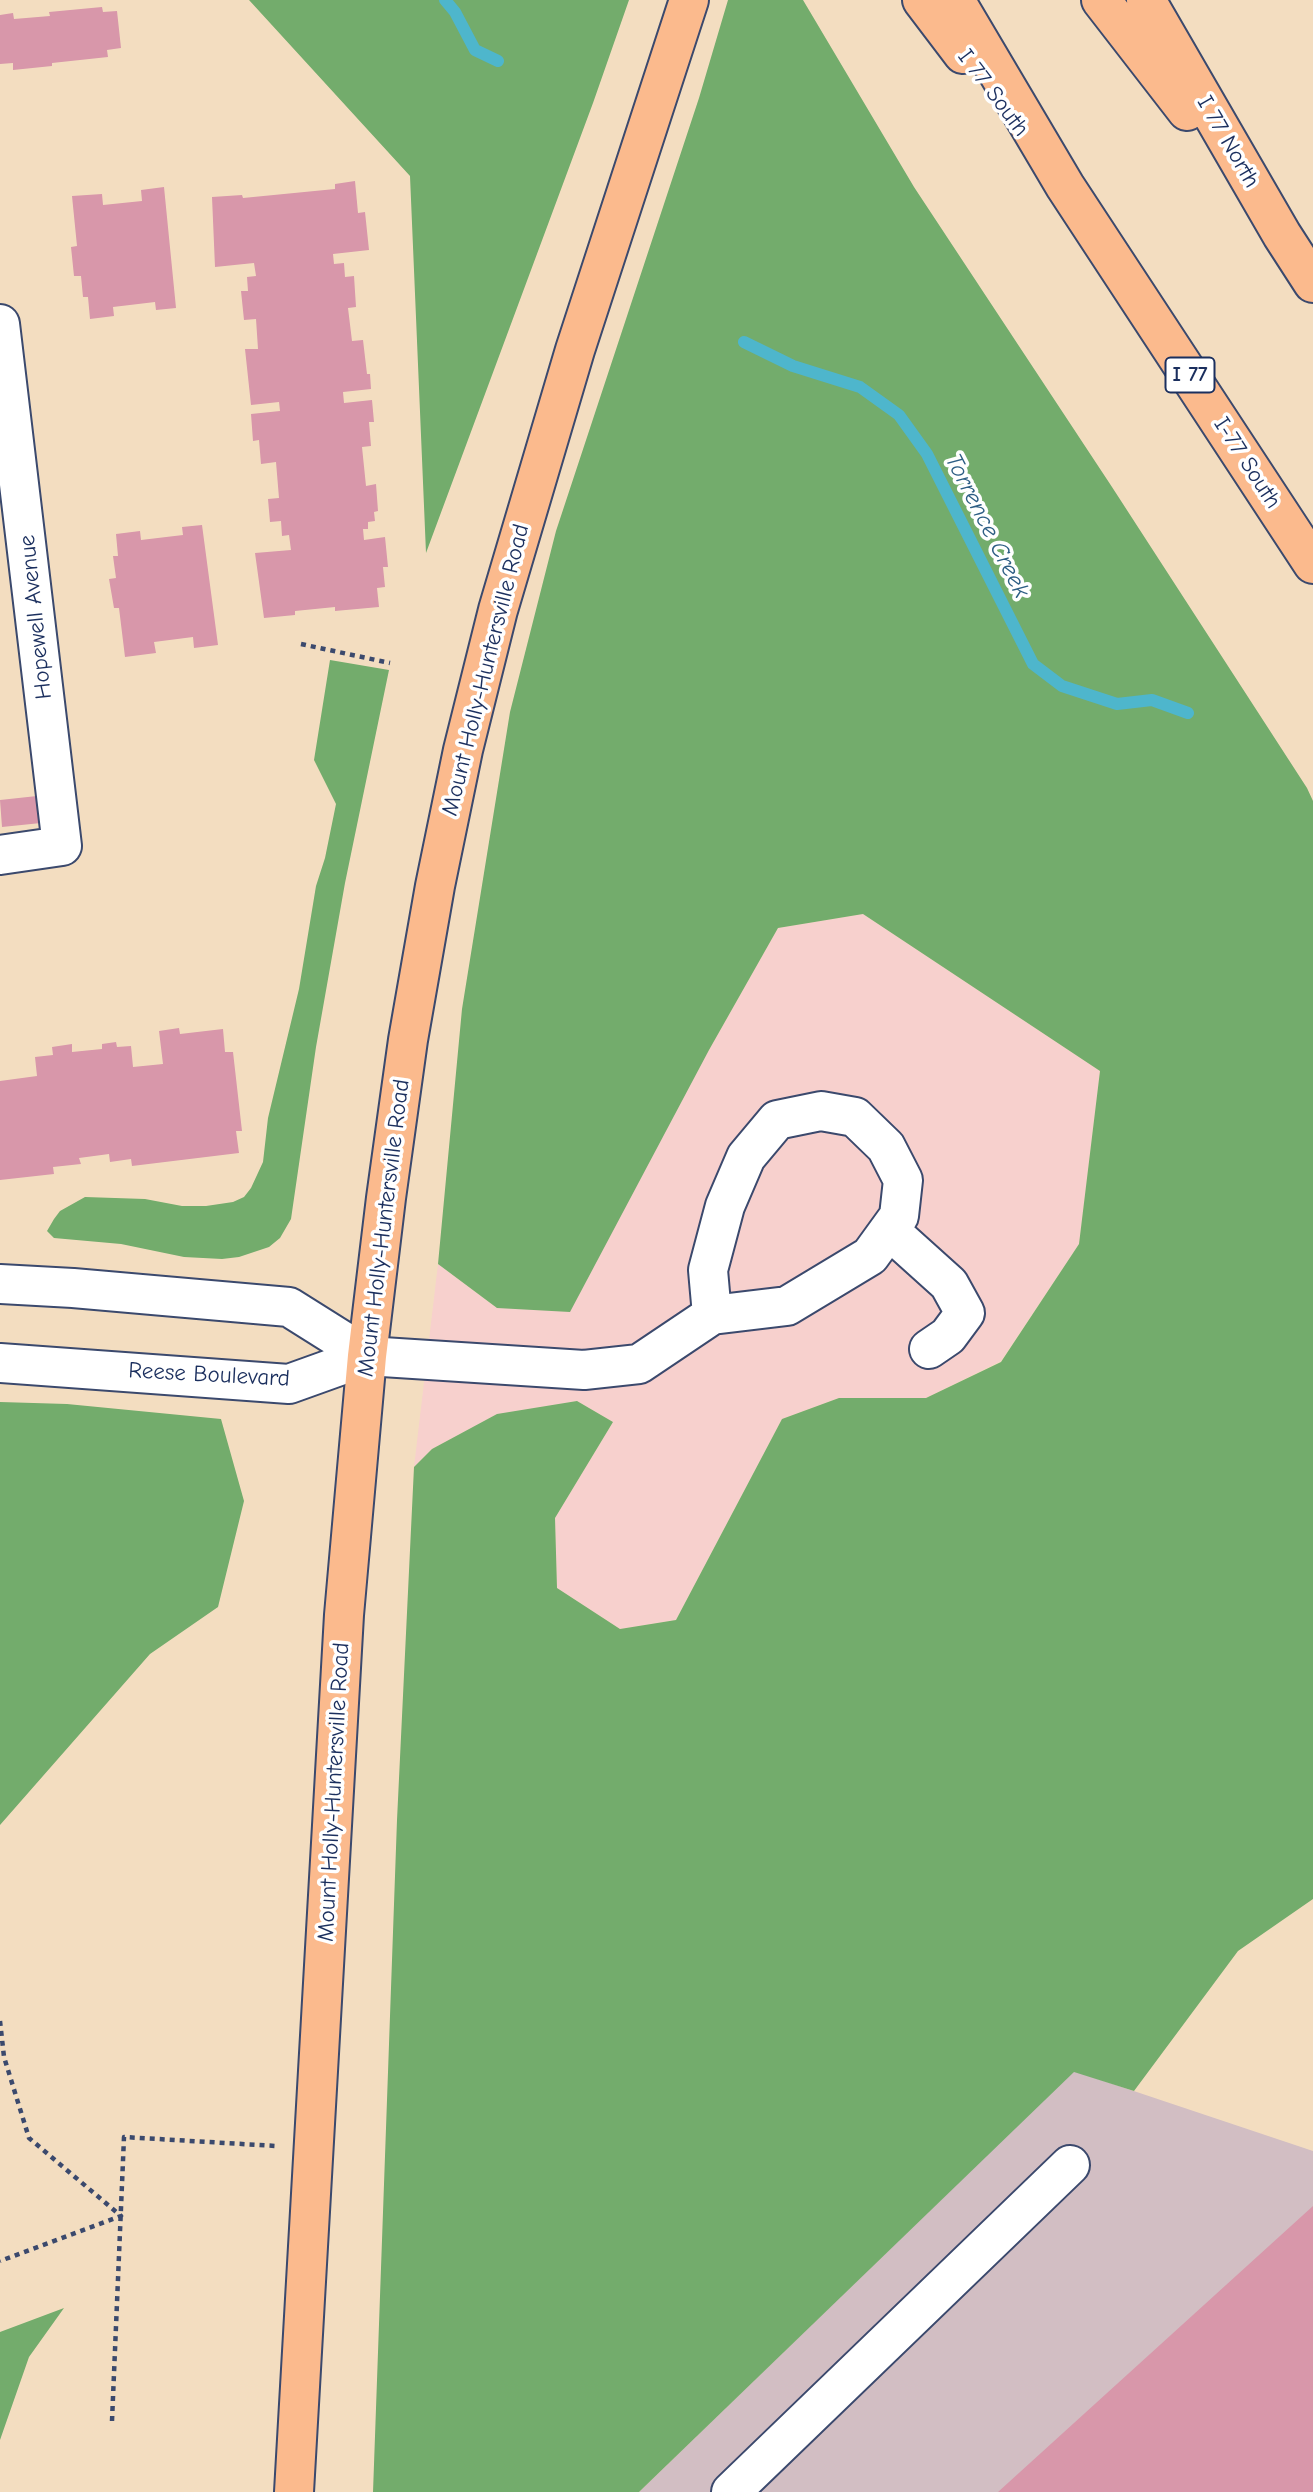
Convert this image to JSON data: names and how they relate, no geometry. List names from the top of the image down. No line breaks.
{"streets":{"main road":["I 77 South","I 77 North","I 77","I-77 South","Mount Holly-Huntersville Road"],"street":["Hopewell Avenue","Reese Boulevard"]},"crossings":[["I 77 South","I 77"],["I 77 South","I-77 South"],["I 77","I-77 South"],["Mount Holly-Huntersville Road","Reese Boulevard"]],"water":["Torrence Creek"]}
